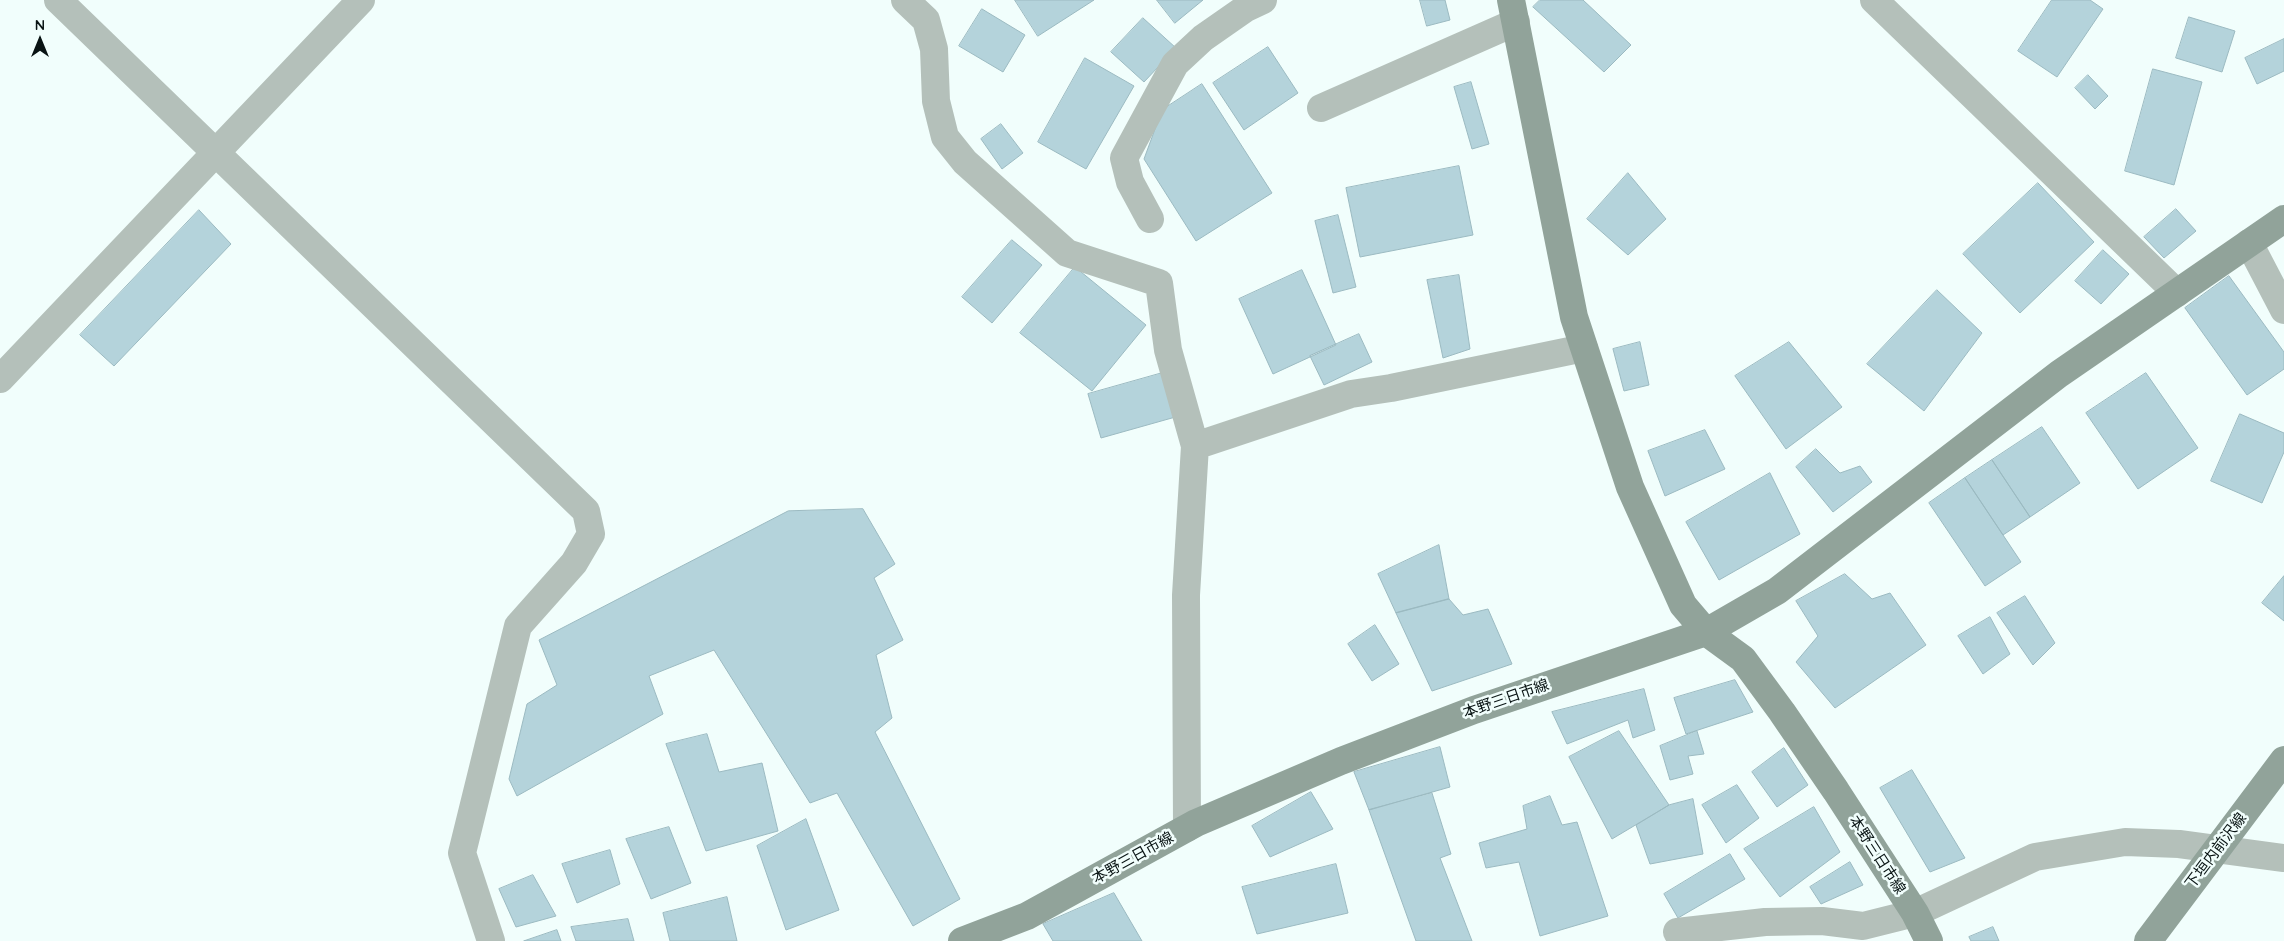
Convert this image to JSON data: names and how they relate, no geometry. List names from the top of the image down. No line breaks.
{"streets":{"main road":["本野三日市線","下垣内前沢線"]},"north":"top"}
